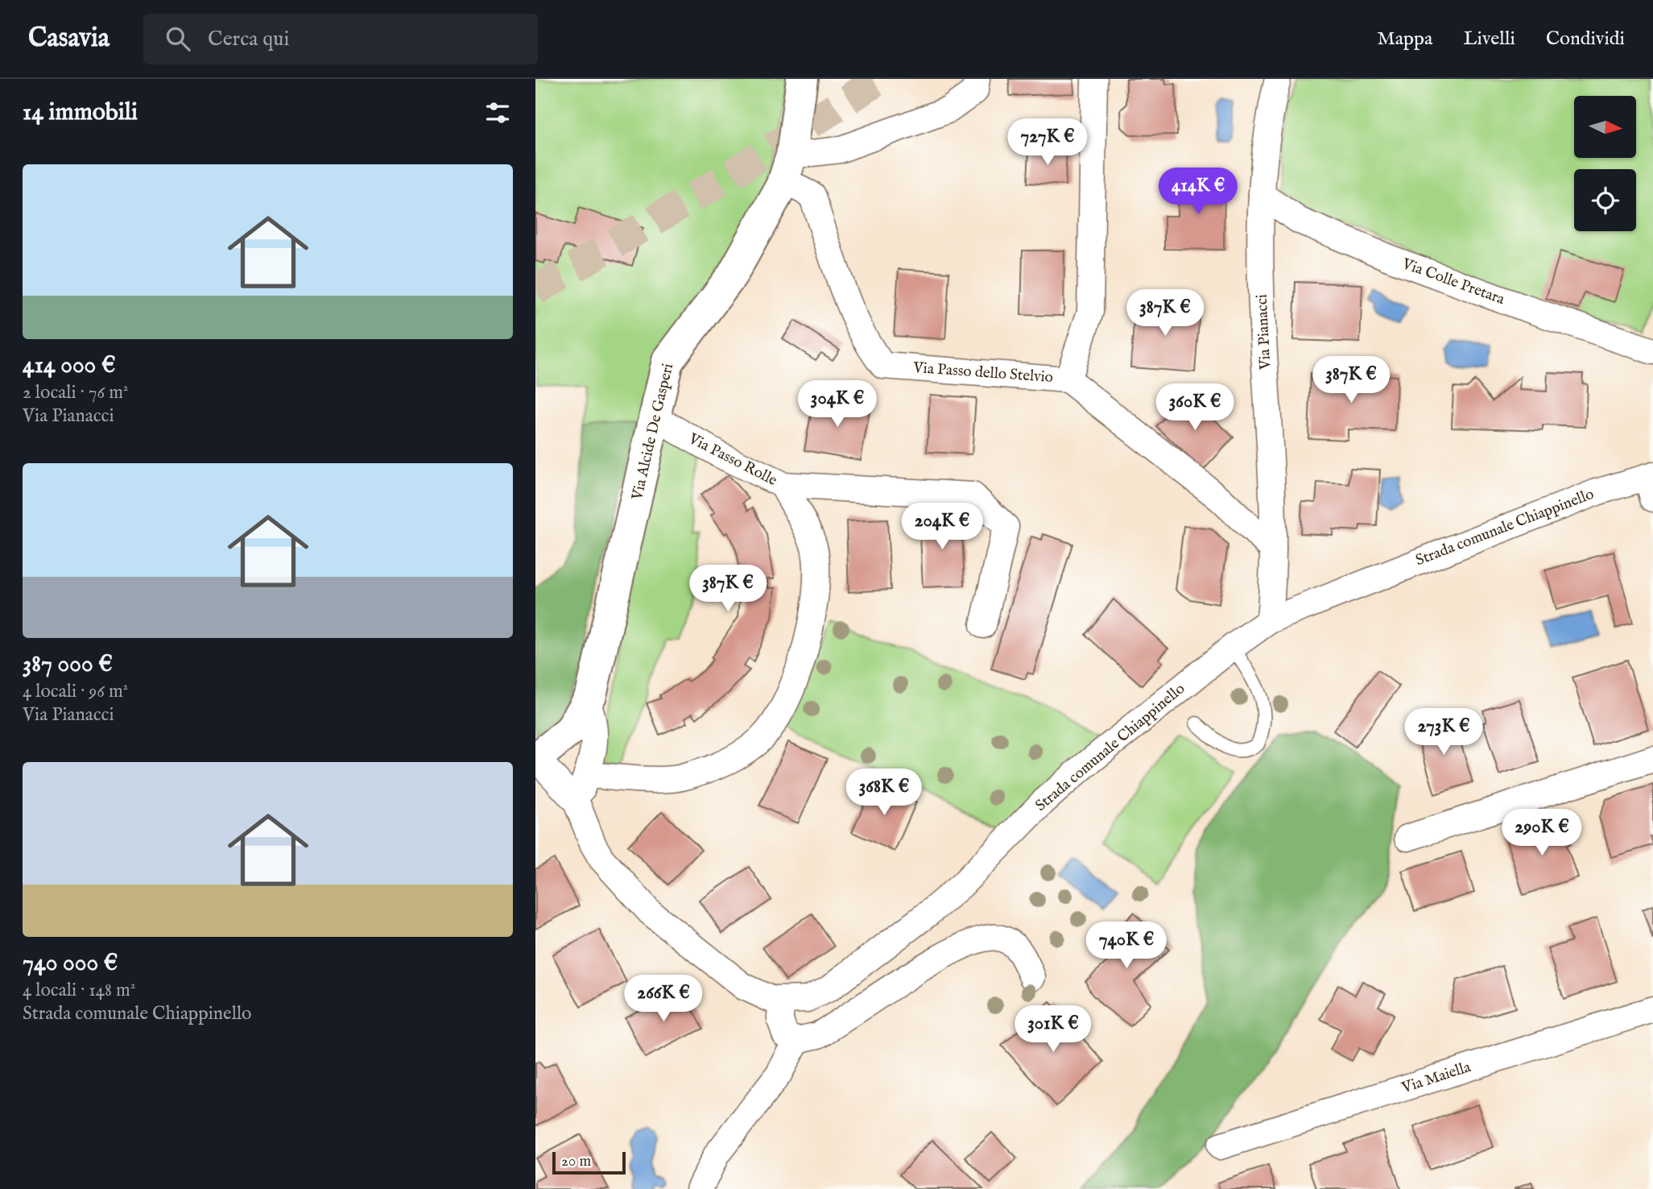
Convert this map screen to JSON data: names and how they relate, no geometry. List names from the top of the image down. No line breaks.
{"streets":{"street":["Via Colle Pretara","Via Pianacci","Via Passo dello Stelvio","Via Alcide De Gasperi","Via Passo Rolle","Strada comunale Chiappinello","Via Maiella"]},"crossings":[["Via Colle Pretara","Via Pianacci"],["Via Pianacci","Via Passo dello Stelvio"],["Via Pianacci","Strada comunale Chiappinello"],["Via Passo dello Stelvio","Via Alcide De Gasperi"],["Via Alcide De Gasperi","Via Passo Rolle"],["Via Alcide De Gasperi","Strada comunale Chiappinello"]],"scale_bar":"20 m","north":"right","page":{"header":"Casavia","search":"Cerca qui","nav":["Mappa","Livelli","Condividi"],"heading":"14 immobili","price":["727K €","414K €","387K €","387K €","304K €","360K €","204K €","387K €","273K €","368K €","290K €","740K €","266K €","301K €"],"list":[{"name":"414 000 €","note":"2 locali · 76 m² · Via Pianacci"},{"name":"387 000 €","note":"4 locali · 96 m² · Via Pianacci"},{"name":"740 000 €","note":"4 locali · 148 m² · Strada comunale Chiappinello"}],"scale":"20 m"}}
